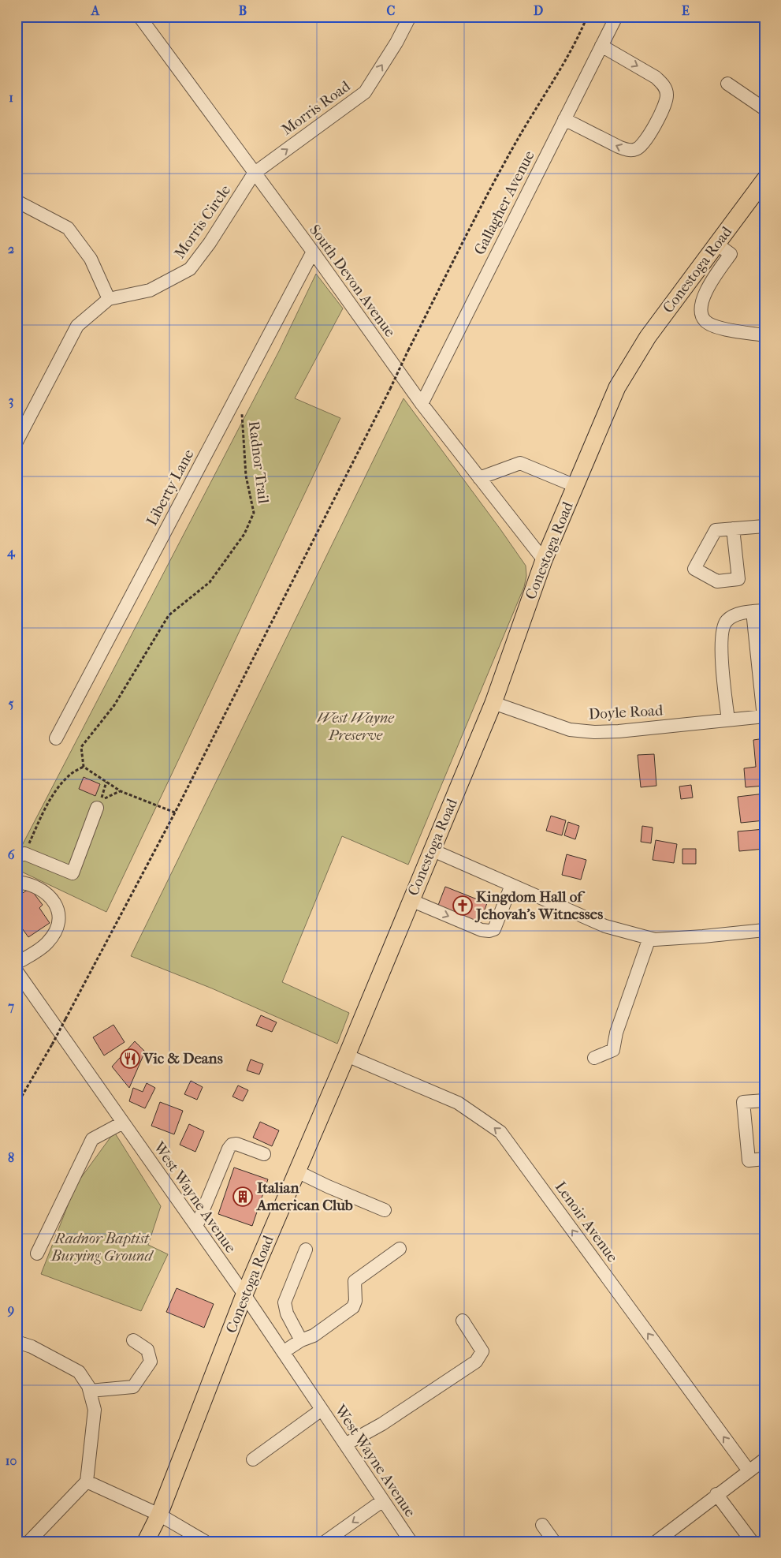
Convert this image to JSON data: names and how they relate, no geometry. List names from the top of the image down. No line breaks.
{"streets":{"main road":["Conestoga Road"],"street":["Morris Road","Gallagher Avenue","Morris Circle","South Devon Avenue","Liberty Lane","Doyle Road","West Wayne Avenue","Lenoir Avenue"],"path":["Radnor Trail"]},"crossings":[["Morris Road","Morris Circle"],["Morris Road","South Devon Avenue"],["Gallagher Avenue","South Devon Avenue"],["Morris Circle","South Devon Avenue"],["Conestoga Road","South Devon Avenue"],["Conestoga Road","Doyle Road"],["Conestoga Road","West Wayne Avenue"],["Conestoga Road","Lenoir Avenue"],["South Devon Avenue","Liberty Lane"]],"one_way":["Morris Road","Lenoir Avenue"],"parks":["West Wayne Preserve","Radnor Baptist Burying Ground"],"places":{"church":["Kingdom Hall of Jehovah's Witnesses"],"restaurant":["Vic & Deans"],"building":["Italian American Club"]},"grid":{"columns":["A","B","C","D","E"],"rows":["1","2","3","4","5","6","7","8","9","10"]}}
